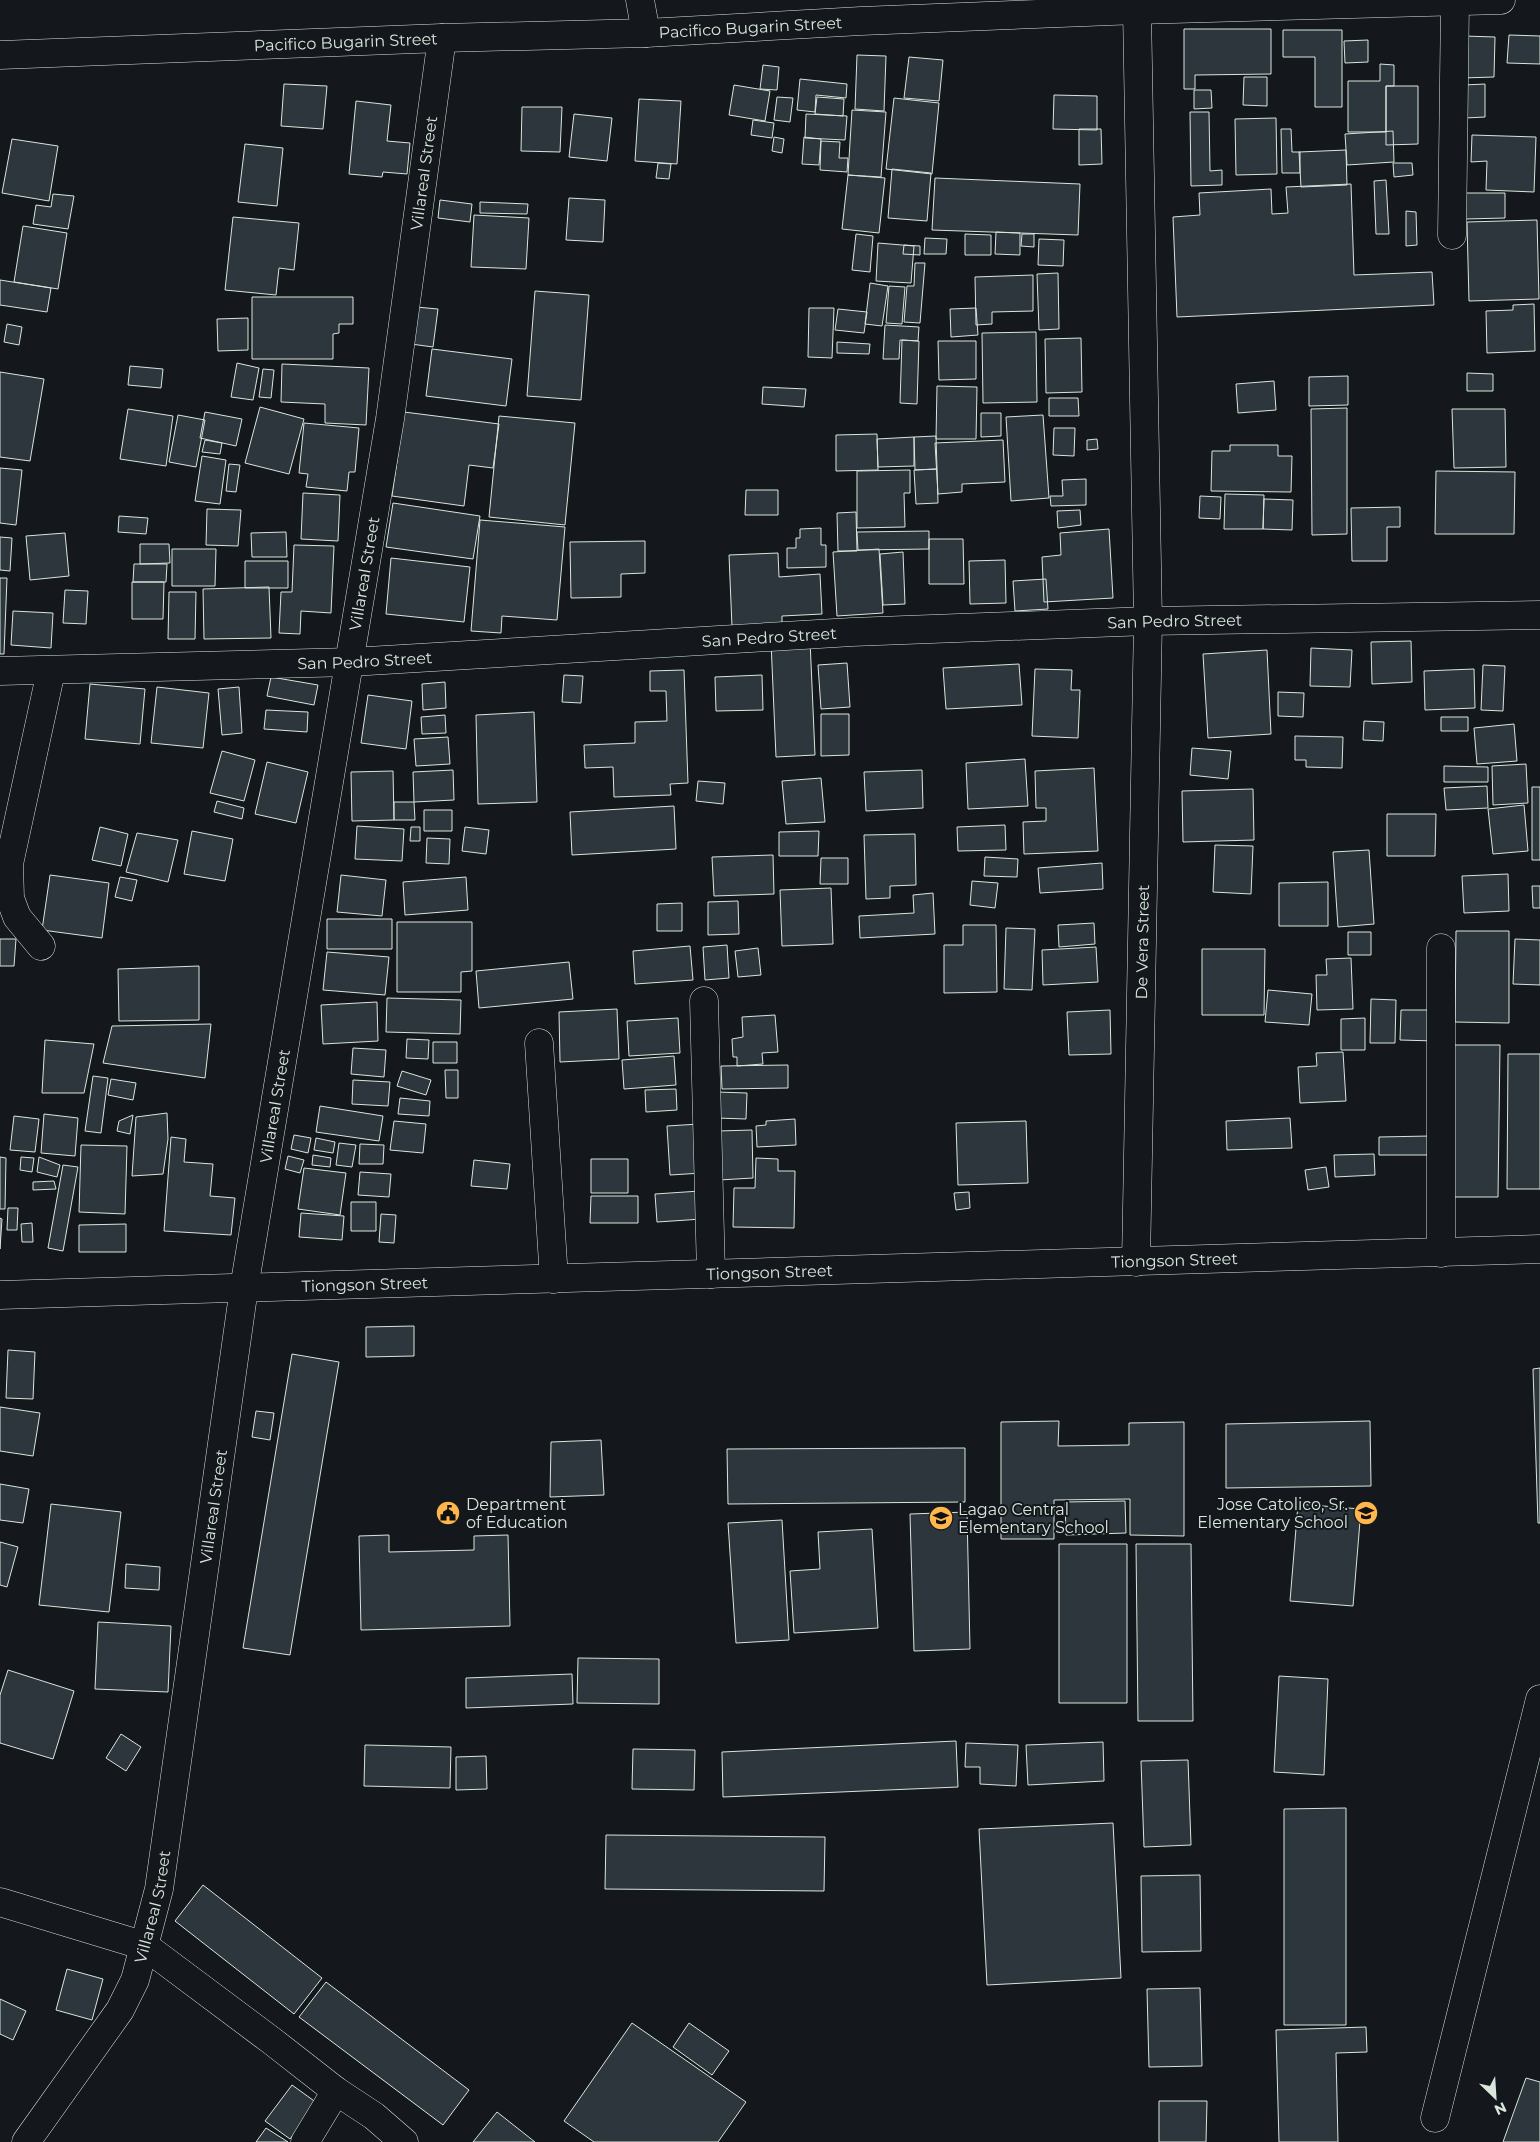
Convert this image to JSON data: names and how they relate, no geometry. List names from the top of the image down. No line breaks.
{"streets":{"street":["Pacifico Bugarin Street","Villareal Street","San Pedro Street","De Vera Street","Tiongson Street"]},"crossings":[["Pacifico Bugarin Street","Villareal Street"],["Pacifico Bugarin Street","De Vera Street"],["Villareal Street","San Pedro Street"],["Villareal Street","Tiongson Street"],["San Pedro Street","De Vera Street"],["De Vera Street","Tiongson Street"]],"places":{"public building":["Department of Education"],"school or university":["Jose Catolico, Sr. Elementary School","Lagao Central Elementary School"]},"north":"bottom right"}
